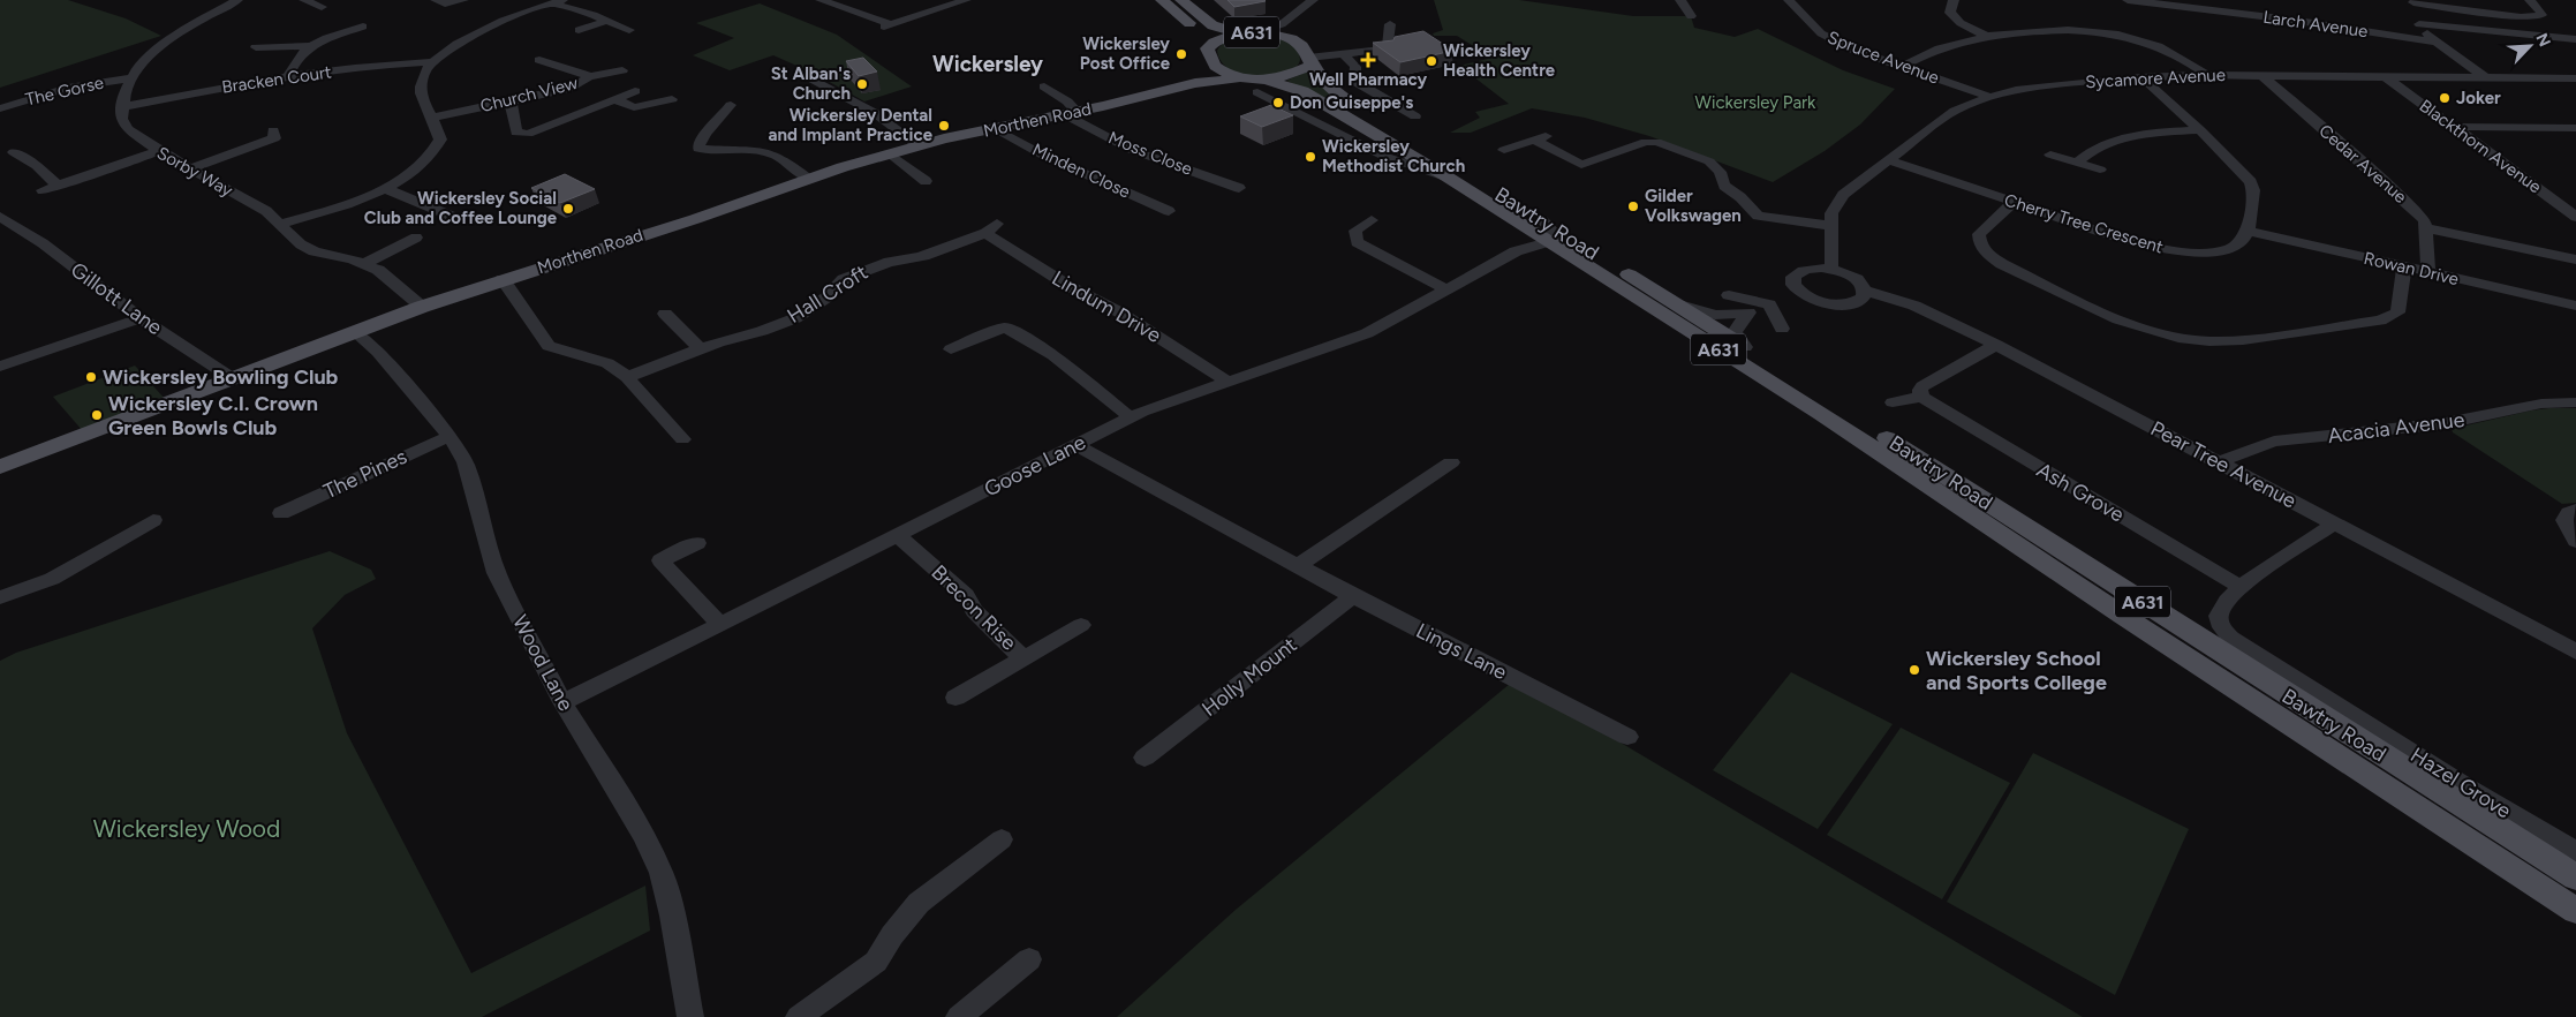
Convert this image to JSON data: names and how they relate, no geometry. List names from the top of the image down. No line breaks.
{"streets":{"main road":["A631","Morthen Road","Bawtry Road"],"street":["Larch Avenue","Spruce Avenue","Sycamore Avenue","Bracken Court","The Gorse","Church View","Blackthorn Avenue","Moss Close","Cedar Avenue","Minden Close","Sorby Way","Cherry Tree Crescent","Rowan Drive","Hall Croft","Gillott Lane","Lindum Drive","Acacia Avenue","Pear Tree Avenue","Goose Lane","The Pines","Ash Grove","Brecon Rise","Lings Lane","Wood Lane","Holly Mount","Hazel Grove"]},"crossings":[["A631","Morthen Road"],["A631","Bawtry Road"],["Spruce Avenue","Sycamore Avenue"],["Sycamore Avenue","Blackthorn Avenue"],["Sycamore Avenue","Cedar Avenue"],["Sycamore Avenue","Cherry Tree Crescent"],["Bracken Court","Sorby Way"],["Morthen Road","Moss Close"],["Morthen Road","Minden Close"],["Morthen Road","Sorby Way"],["Morthen Road","Gillott Lane"],["Morthen Road","Wood Lane"],["Bawtry Road","Goose Lane"],["Cherry Tree Crescent","Rowan Drive"],["Hall Croft","Lindum Drive"],["Lindum Drive","Goose Lane"],["Acacia Avenue","Pear Tree Avenue"],["Pear Tree Avenue","Hazel Grove"],["Goose Lane","Brecon Rise"],["Goose Lane","Lings Lane"],["Goose Lane","Wood Lane"],["The Pines","Wood Lane"],["Ash Grove","Hazel Grove"],["Lings Lane","Holly Mount"]],"districts":["Wickersley"],"parks":["Wickersley Park","Wickersley Wood"],"places":{"other":["Wickersley Post Office","Wickersley Health Centre","St Alban's Church","Joker","Don Guiseppe's","Wickersley Dental and Implant Practice","Wickersley Methodist Church","Gilder Volkswagen","Wickersley Social Club and Coffee Lounge","Wickersley Bowling Club","Wickersley C.I. Crown Green Bowls Club","Wickersley School and Sports College"],"health":["Well Pharmacy"]},"north":"top right"}
